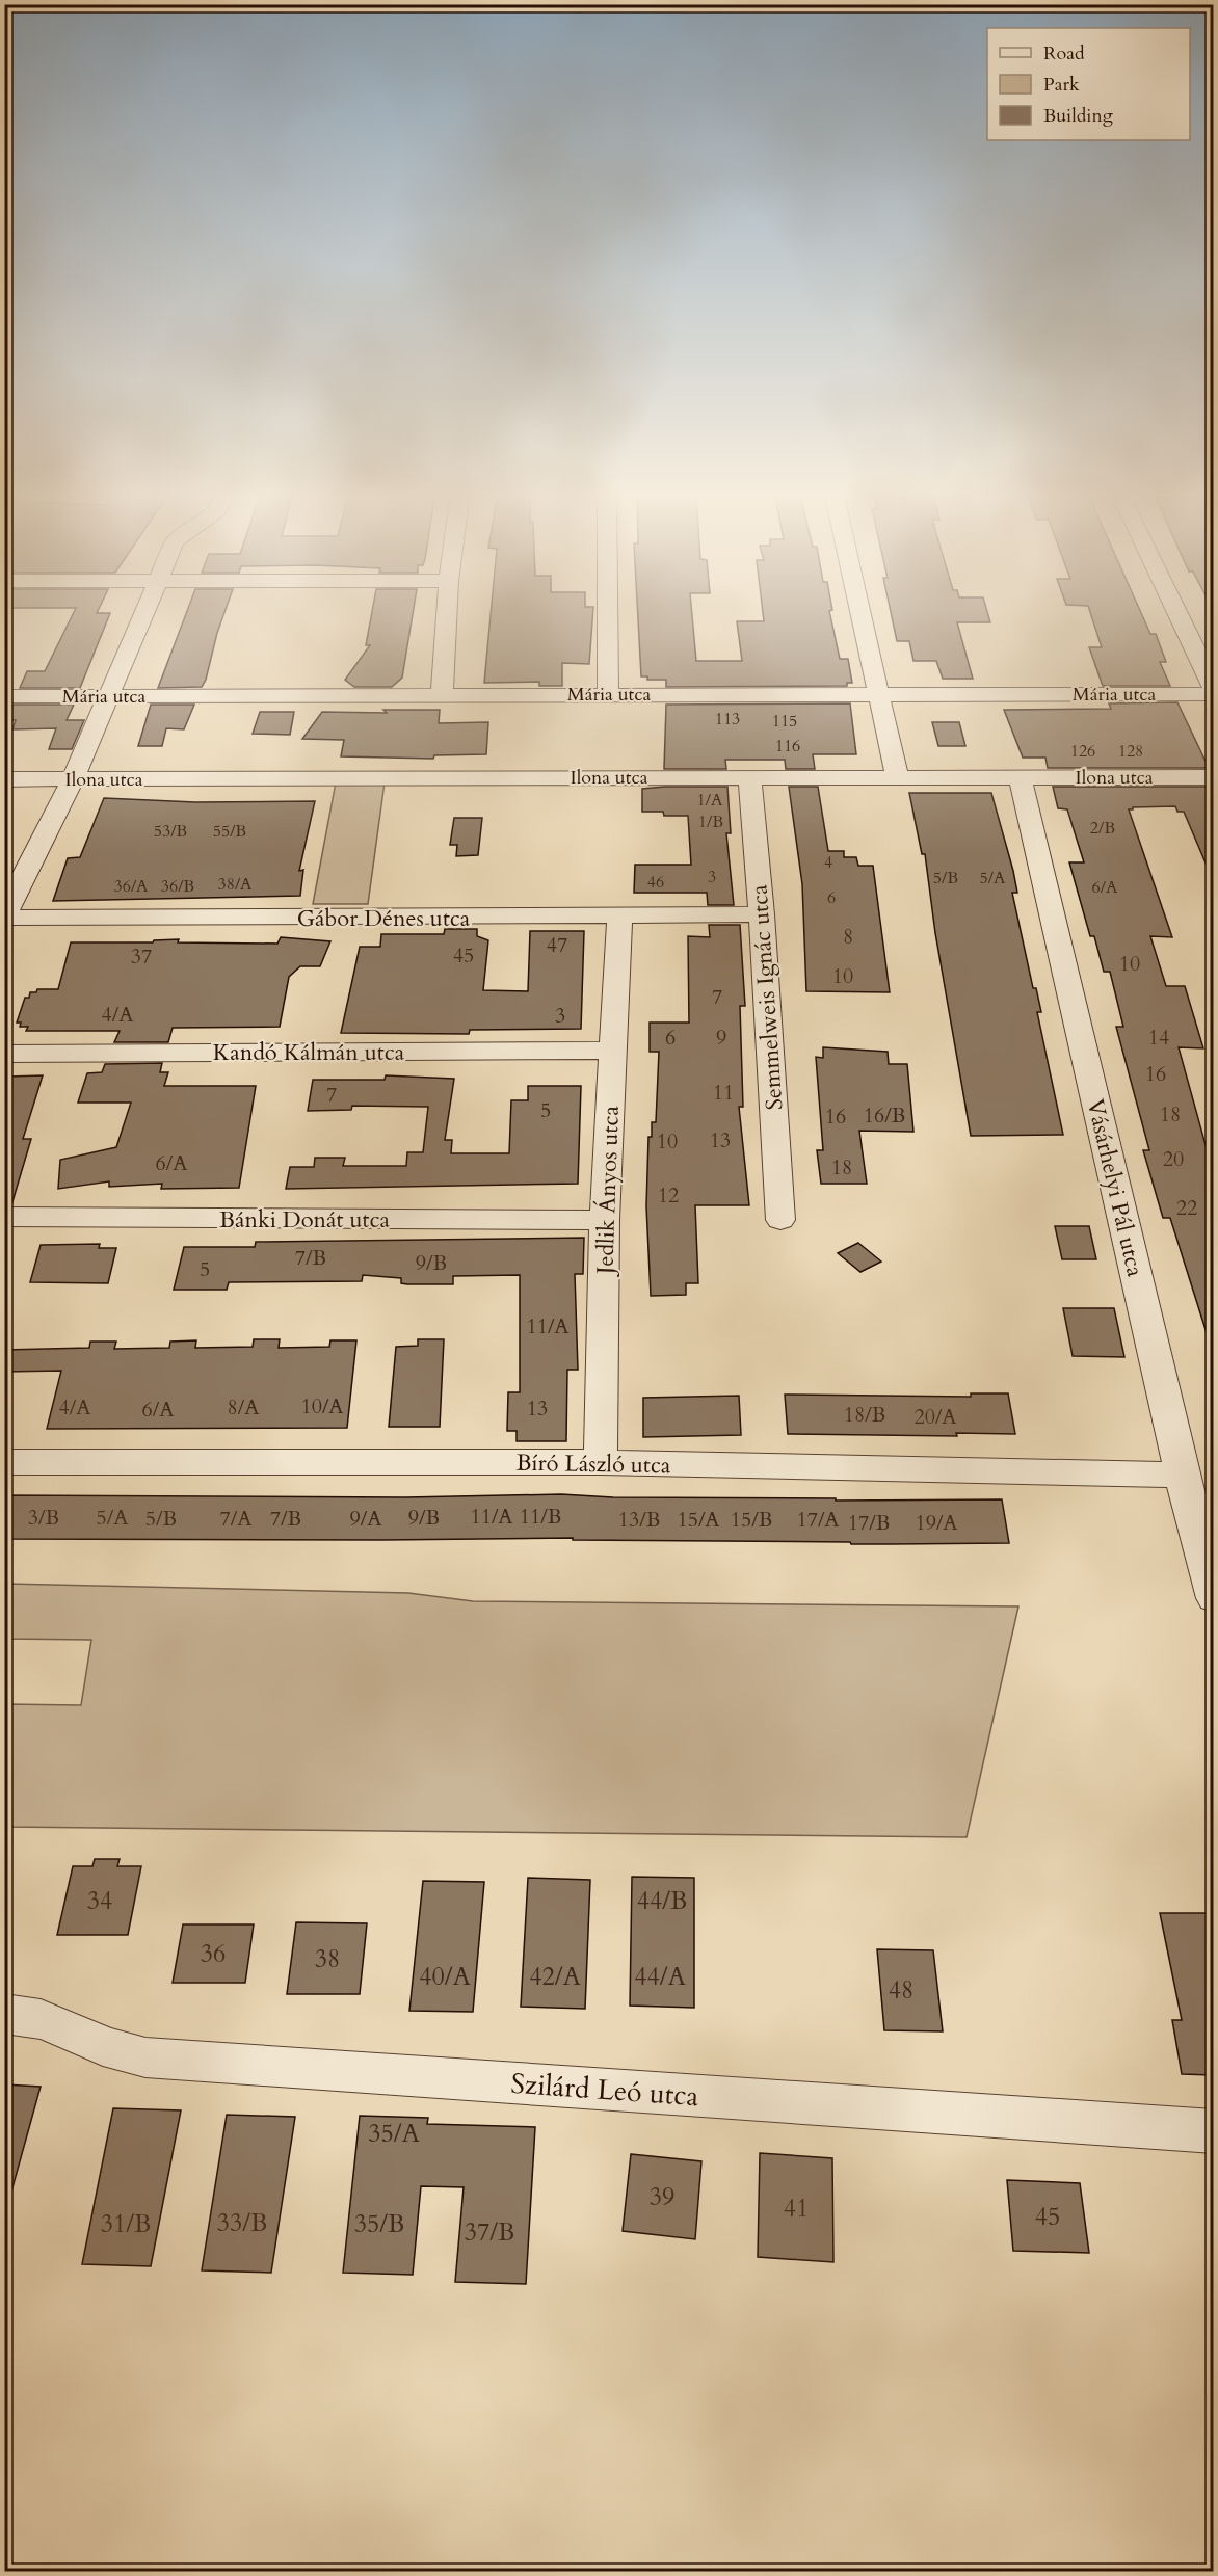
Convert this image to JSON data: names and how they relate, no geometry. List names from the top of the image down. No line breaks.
{"streets":{"street":["Mária utca","Ilona utca","Gábor Dénes utca","Semmelweis Ignác utca","Kandó Kálmán utca","Vásárhelyi Pál utca","Jedlik Ányos utca","Bánki Donát utca","Bíró László utca","Szilárd Leó utca"]},"crossings":[["Ilona utca","Semmelweis Ignác utca"],["Ilona utca","Vásárhelyi Pál utca"],["Gábor Dénes utca","Semmelweis Ignác utca"],["Gábor Dénes utca","Jedlik Ányos utca"],["Kandó Kálmán utca","Jedlik Ányos utca"],["Vásárhelyi Pál utca","Bíró László utca"],["Jedlik Ányos utca","Bánki Donát utca"],["Jedlik Ányos utca","Bíró László utca"]],"house_numbers":["113","115","116","126","128","1/A","1/B","2/B","53/B","55/B","4","3","5/B","5/A","46","38/A","36/A","36/B","6/A","6","8","47","45","37","10","10","7","4/A","3","6","9","14","16","11","7","5","18","16/B","16","13","10","20","6/A","18","12","22","7/B","9/B","5","11/A","10/A","4/A","8/A","13","6/A","18/B","20/A","11/A","11/B","3/B","5/A","9/B","5/B","7/A","7/B","9/A","13/B","15/A","15/B","17/A","17/B","19/A","34","44/B","36","38","40/A","42/A","44/A","48","35/A","39","41","45","33/B","31/B","35/B","37/B"],"legend":["Road","Park","Building"]}
